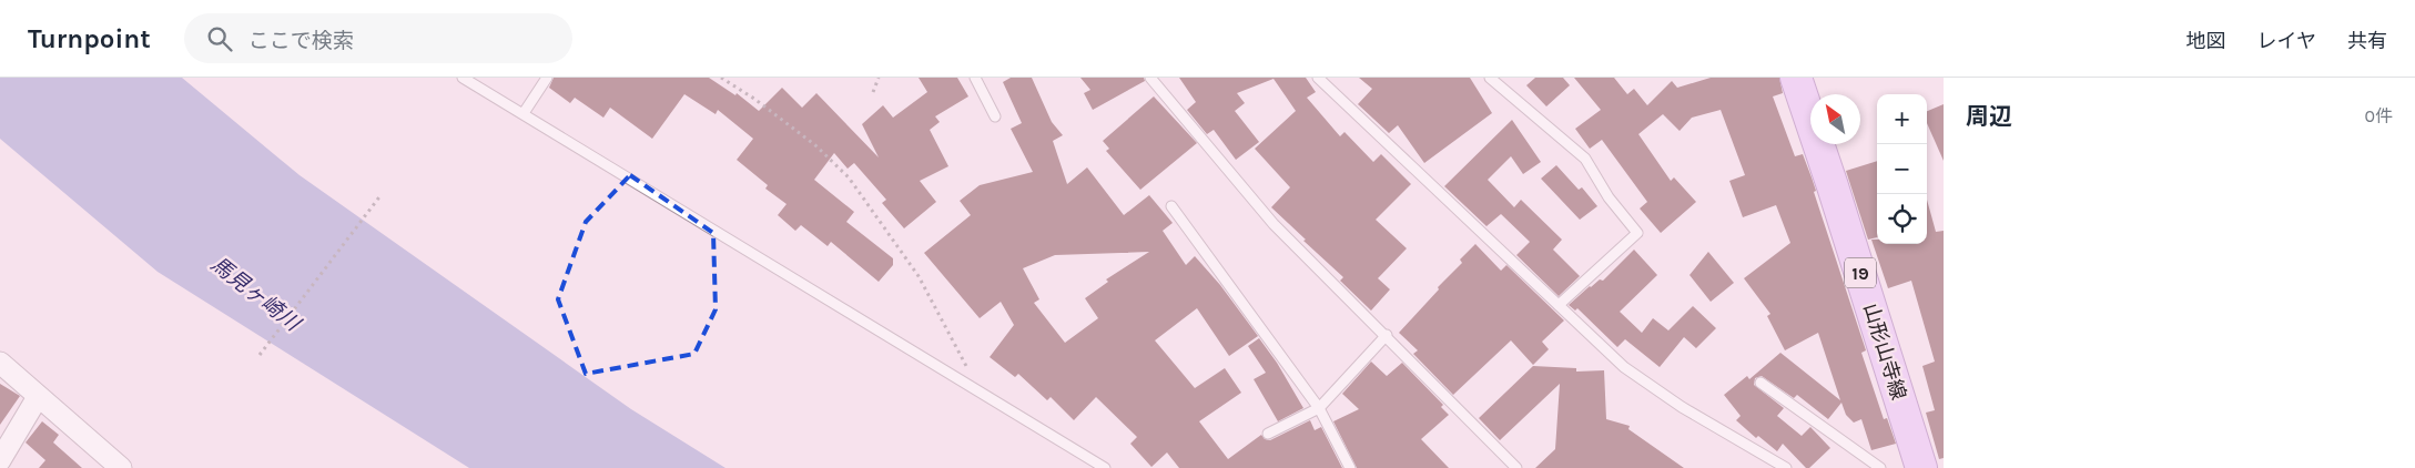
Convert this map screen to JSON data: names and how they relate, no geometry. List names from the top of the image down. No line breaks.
{"streets":{"main road":["19","山形山寺線"]},"water":["馬見ヶ崎川"],"north":"top left","page":{"header":"Turnpoint","search":"ここで検索","nav":["地図","レイヤ","共有"],"heading":["周辺","0件"],"map_buttons":["+","−"]}}
